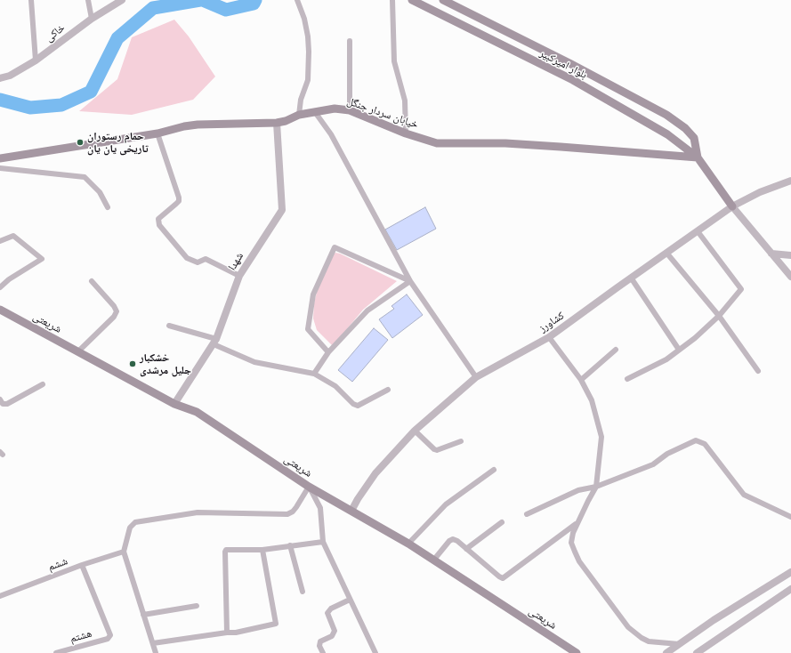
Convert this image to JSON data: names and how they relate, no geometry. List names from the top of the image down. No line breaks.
{"streets":{"main road":["بلوار امیرکبیر","خیابان سردار جنگل","شریعتی"],"street":["خاکی","شهدا","کشاورز","ششم","هشتم"]},"crossings":[["بلوار امیرکبیر","خیابان سردار جنگل"],["بلوار امیرکبیر","کشاورز"],["خیابان سردار جنگل","شهدا"],["شهدا","شریعتی"],["کشاورز","شریعتی"],["ششم","هشتم"]],"places":["حمام رستوران تاریخی یان یان","خشکبار جلیل مرشدی"]}
